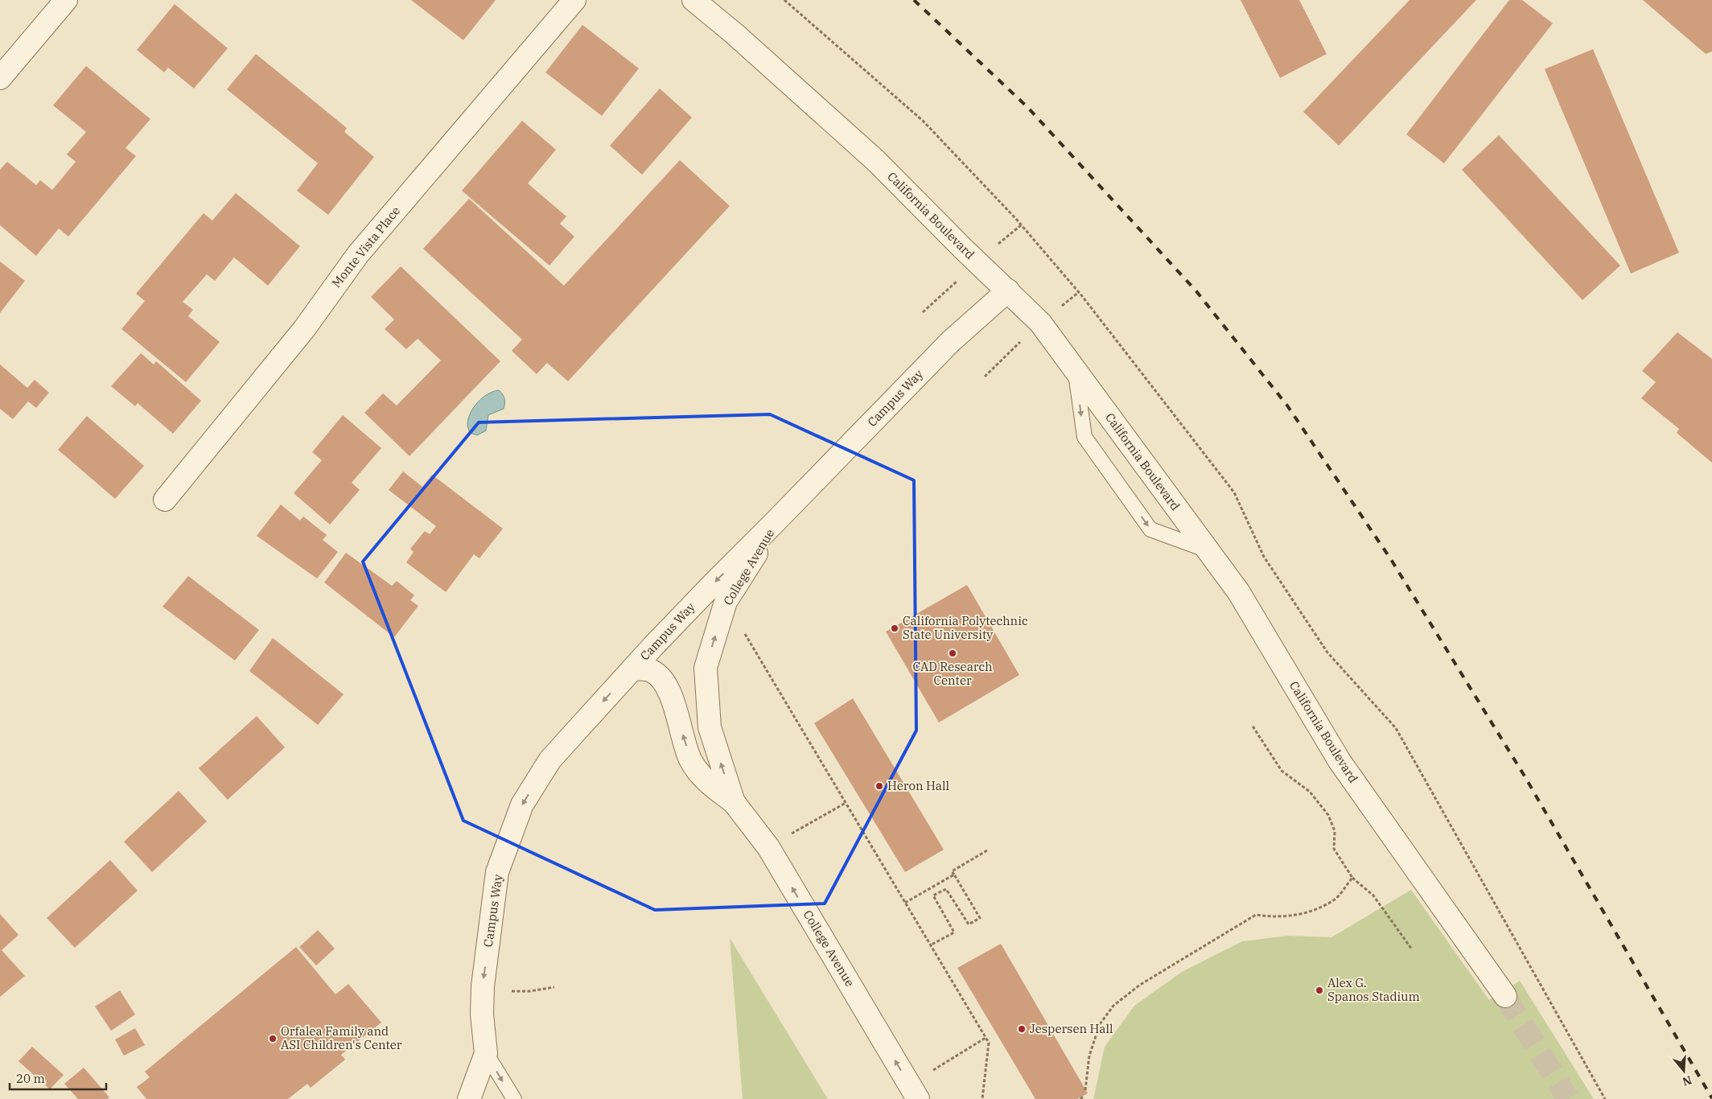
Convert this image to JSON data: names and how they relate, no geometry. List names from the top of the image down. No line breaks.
{"streets":{"street":["California Boulevard","Monte Vista Place","Campus Way","College Avenue"]},"crossings":[["California Boulevard","Campus Way"],["Campus Way","College Avenue"]],"one_way":["Campus Way","College Avenue"],"places":["California Polytechnic State University","CAD Research Center","Heron Hall","Alex G. Spanos Stadium","Jespersen Hall","Orfalea Family and ASI Children's Center"],"scale_bar":"20 m","north":"bottom"}
